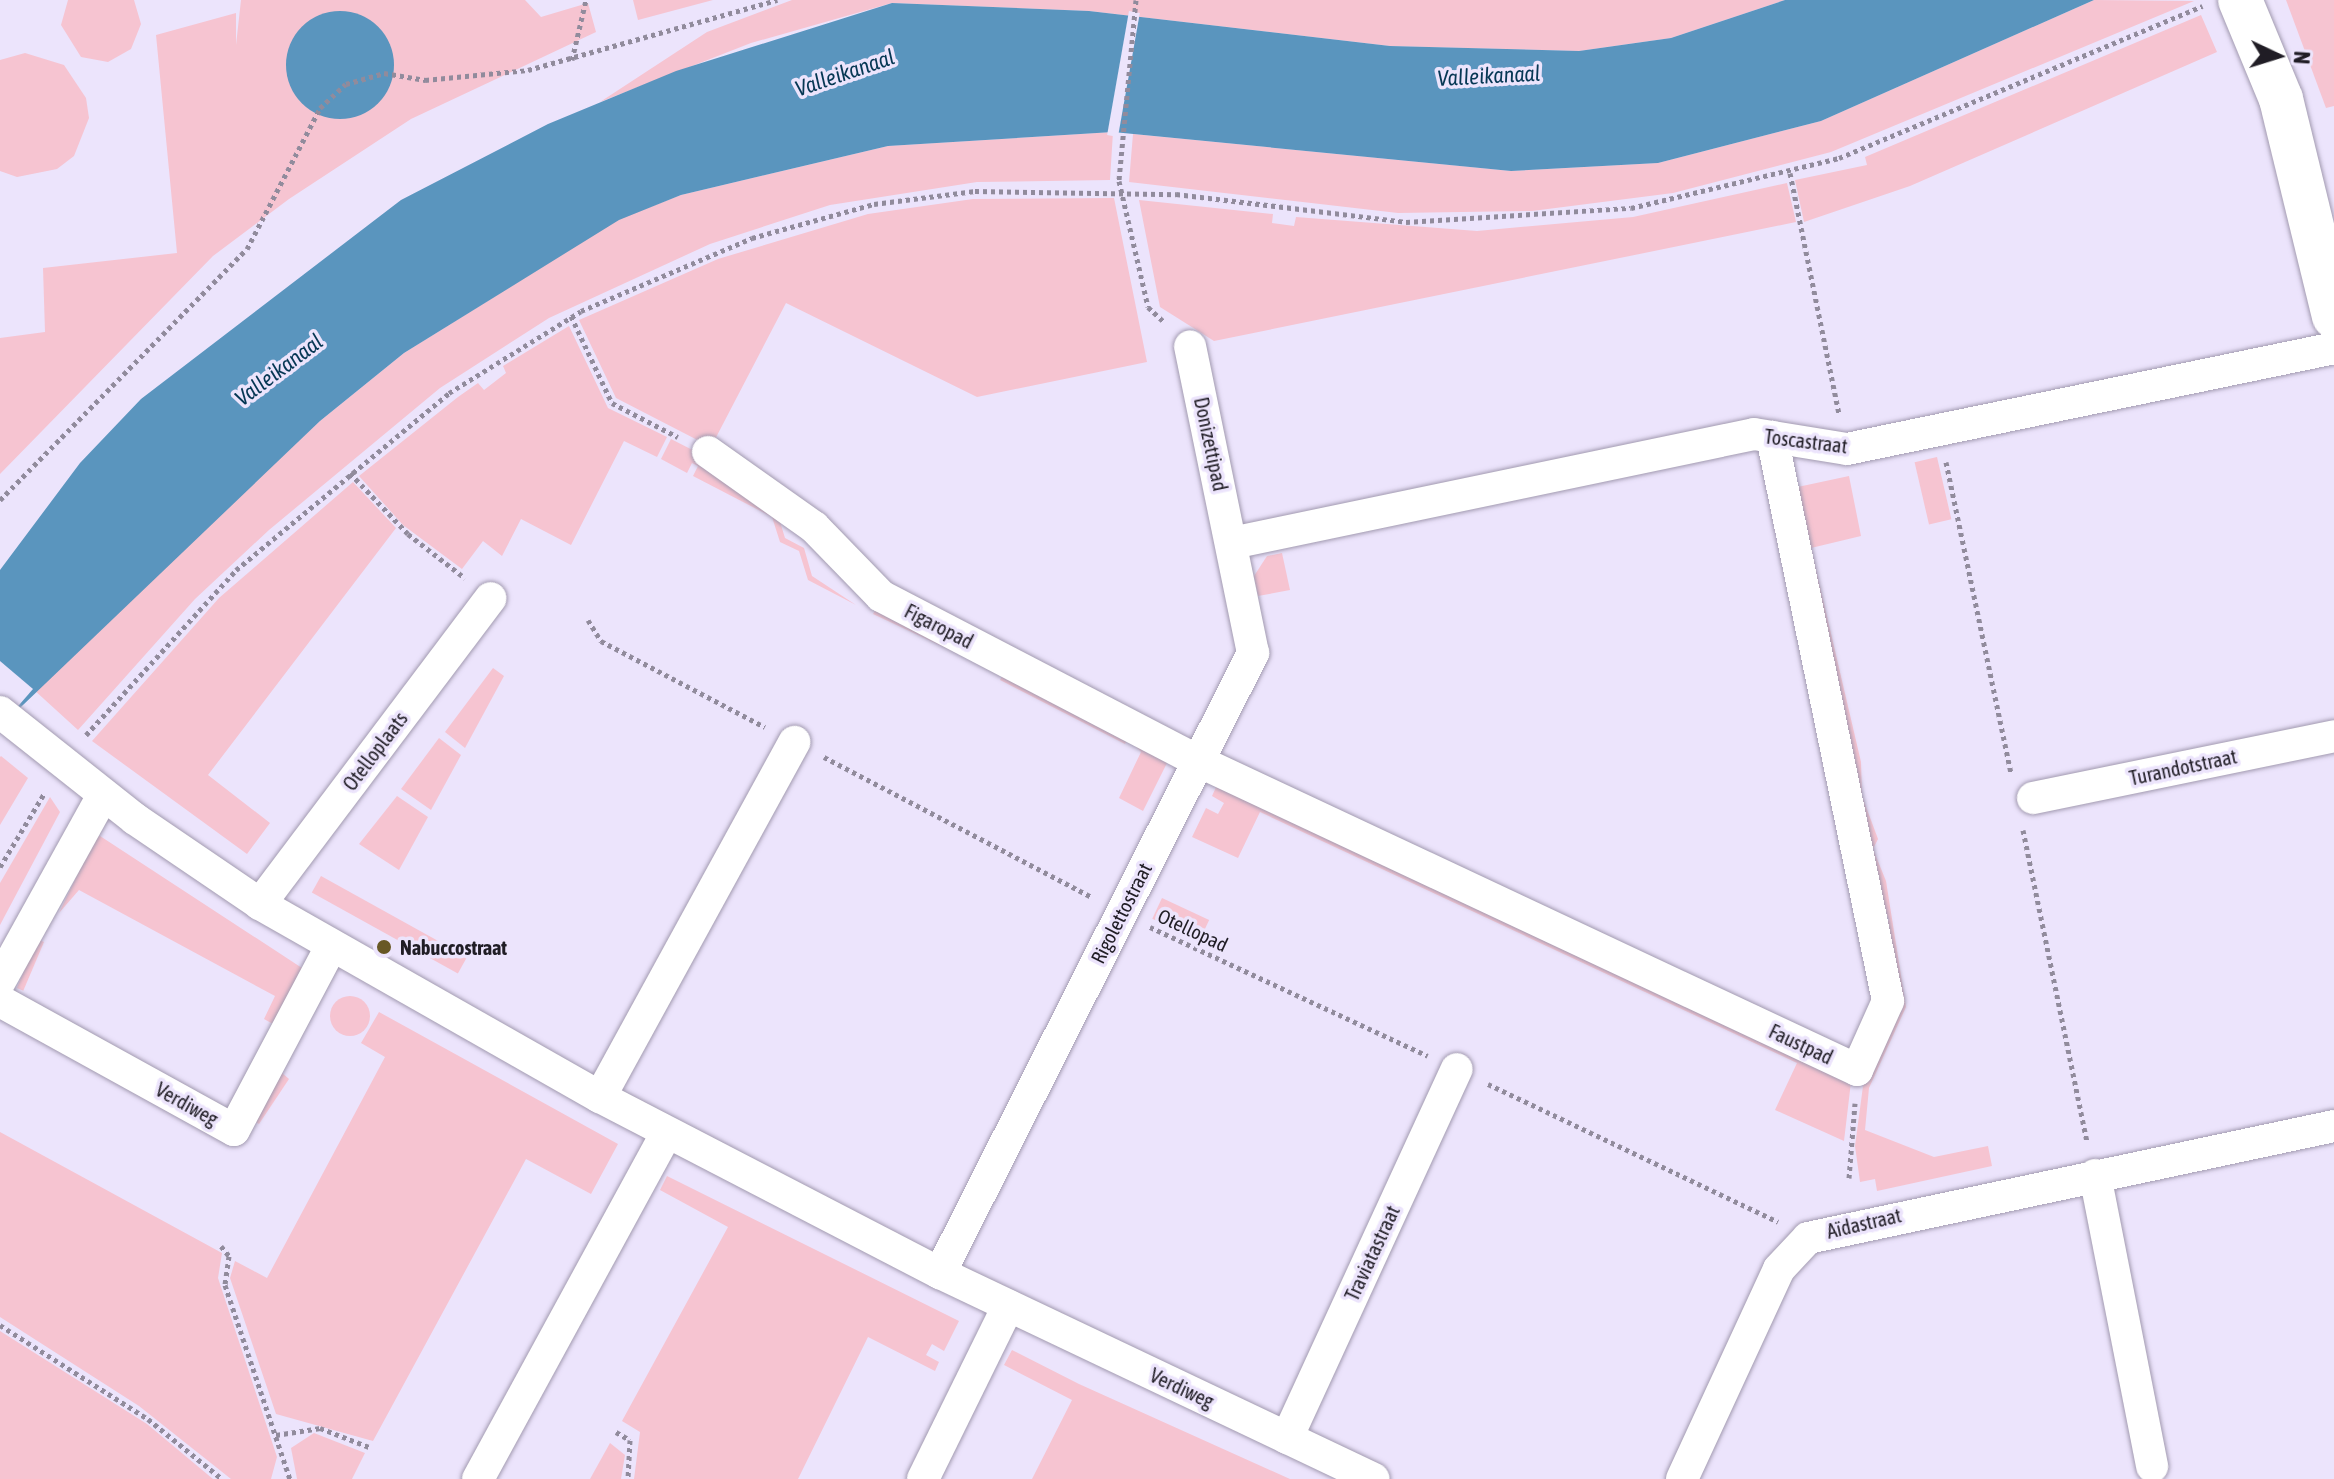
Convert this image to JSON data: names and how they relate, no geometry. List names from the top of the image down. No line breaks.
{"streets":{"street":["Toscastraat","Donizettipad","Figaropad","Otelloplaats","Turandotstraat","Rigolettostraat","Faustpad","Verdiweg","Aïdastraat","Traviatastraat"],"path":["Otellopad"]},"crossings":[["Toscastraat","Donizettipad"],["Toscastraat","Rigolettostraat"],["Toscastraat","Faustpad"],["Donizettipad","Rigolettostraat"],["Figaropad","Rigolettostraat"],["Figaropad","Faustpad"],["Otelloplaats","Verdiweg"],["Rigolettostraat","Otellopad"],["Rigolettostraat","Faustpad"],["Rigolettostraat","Verdiweg"],["Otellopad","Aïdastraat"],["Otellopad","Traviatastraat"],["Verdiweg","Traviatastraat"]],"water":["Valleikanaal"],"places":["Nabuccostraat"],"north":"right"}
